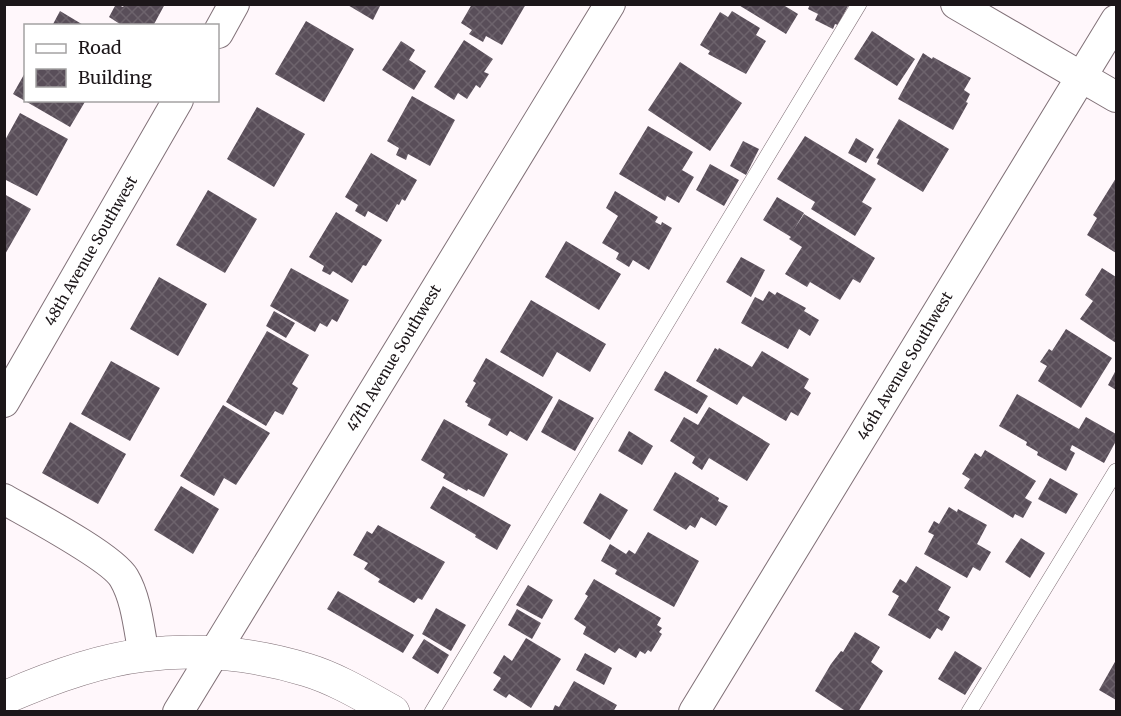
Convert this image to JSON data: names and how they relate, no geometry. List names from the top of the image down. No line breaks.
{"streets":{"street":["48th Avenue Southwest","47th Avenue Southwest","46th Avenue Southwest"]},"legend":["Road","Building"]}
